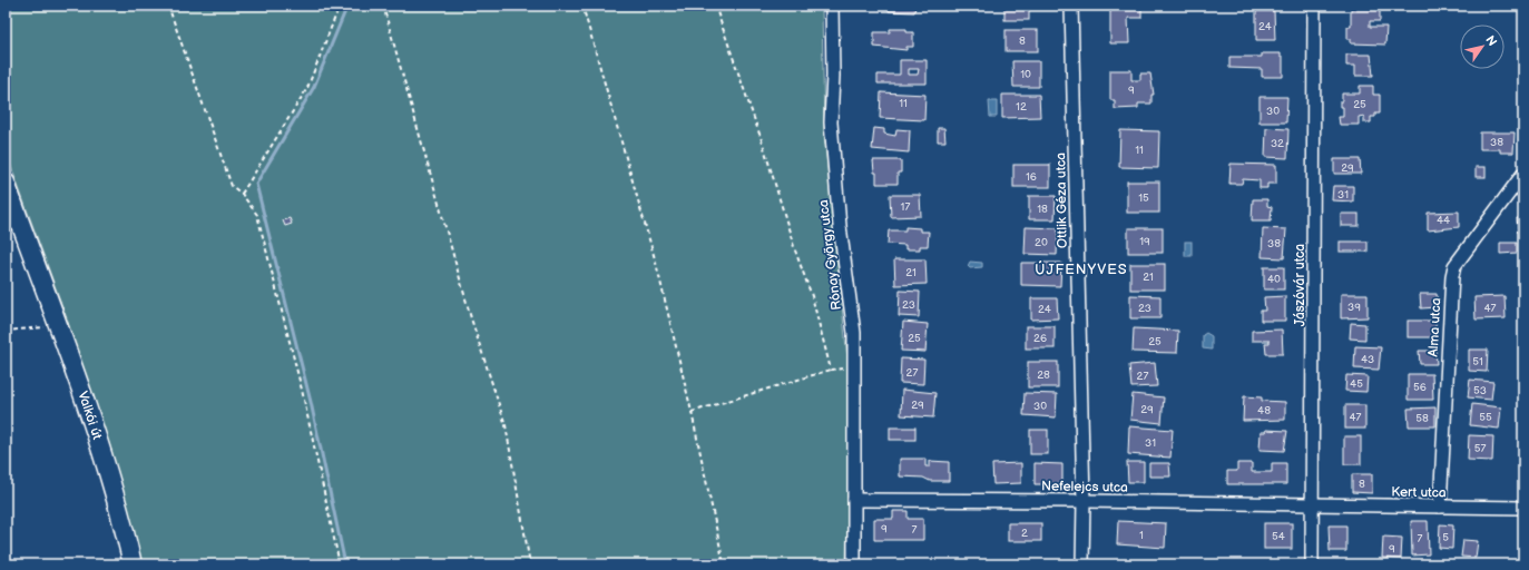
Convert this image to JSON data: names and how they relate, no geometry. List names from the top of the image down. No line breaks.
{"streets":{"main road":["Valkói út"],"street":["Ottlik Géza utca","Rónay György utca","Jászóvár utca","Alma utca","Nefelejcs utca","Kert utca"]},"crossings":[["Ottlik Géza utca","Nefelejcs utca"],["Rónay György utca","Nefelejcs utca"],["Jászóvár utca","Nefelejcs utca"],["Jászóvár utca","Kert utca"],["Alma utca","Kert utca"],["Nefelejcs utca","Kert utca"]],"districts":["ÚJFENYVES"],"house_numbers":["24","8","10","9","11","25","12","30","38","32","11","29","16","31","15","17","18","44","19","20","38","21","21","40","23","39","23","47","24","25","26","25","43","51","27","28","27","45","56","53","29","30","29","48","47","55","58","31","57","8","9","7","2","1","54","5","7","9"],"north":"top right"}
